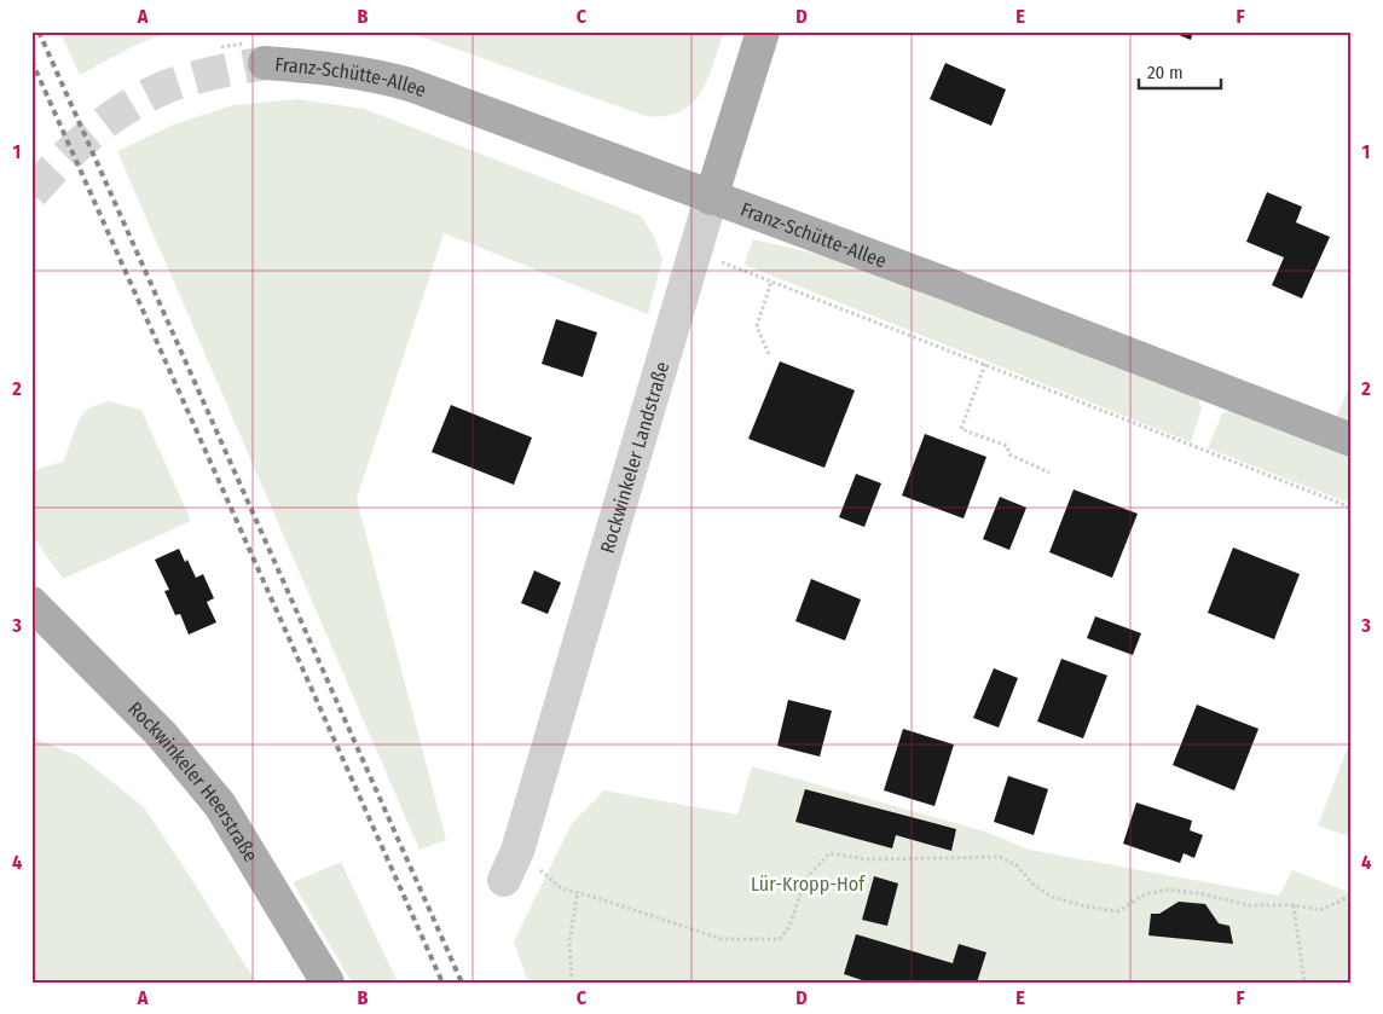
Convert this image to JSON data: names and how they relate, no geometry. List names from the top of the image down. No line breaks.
{"streets":{"main road":["Franz-Schütte-Allee","Rockwinkeler Landstraße","Rockwinkeler Heerstraße"]},"crossings":[["Franz-Schütte-Allee","Rockwinkeler Landstraße"]],"parks":["Lür-Kropp-Hof"],"scale_bar":"20 m","grid":{"columns":["A","B","C","D","E","F"],"rows":["1","2","3","4"]}}
